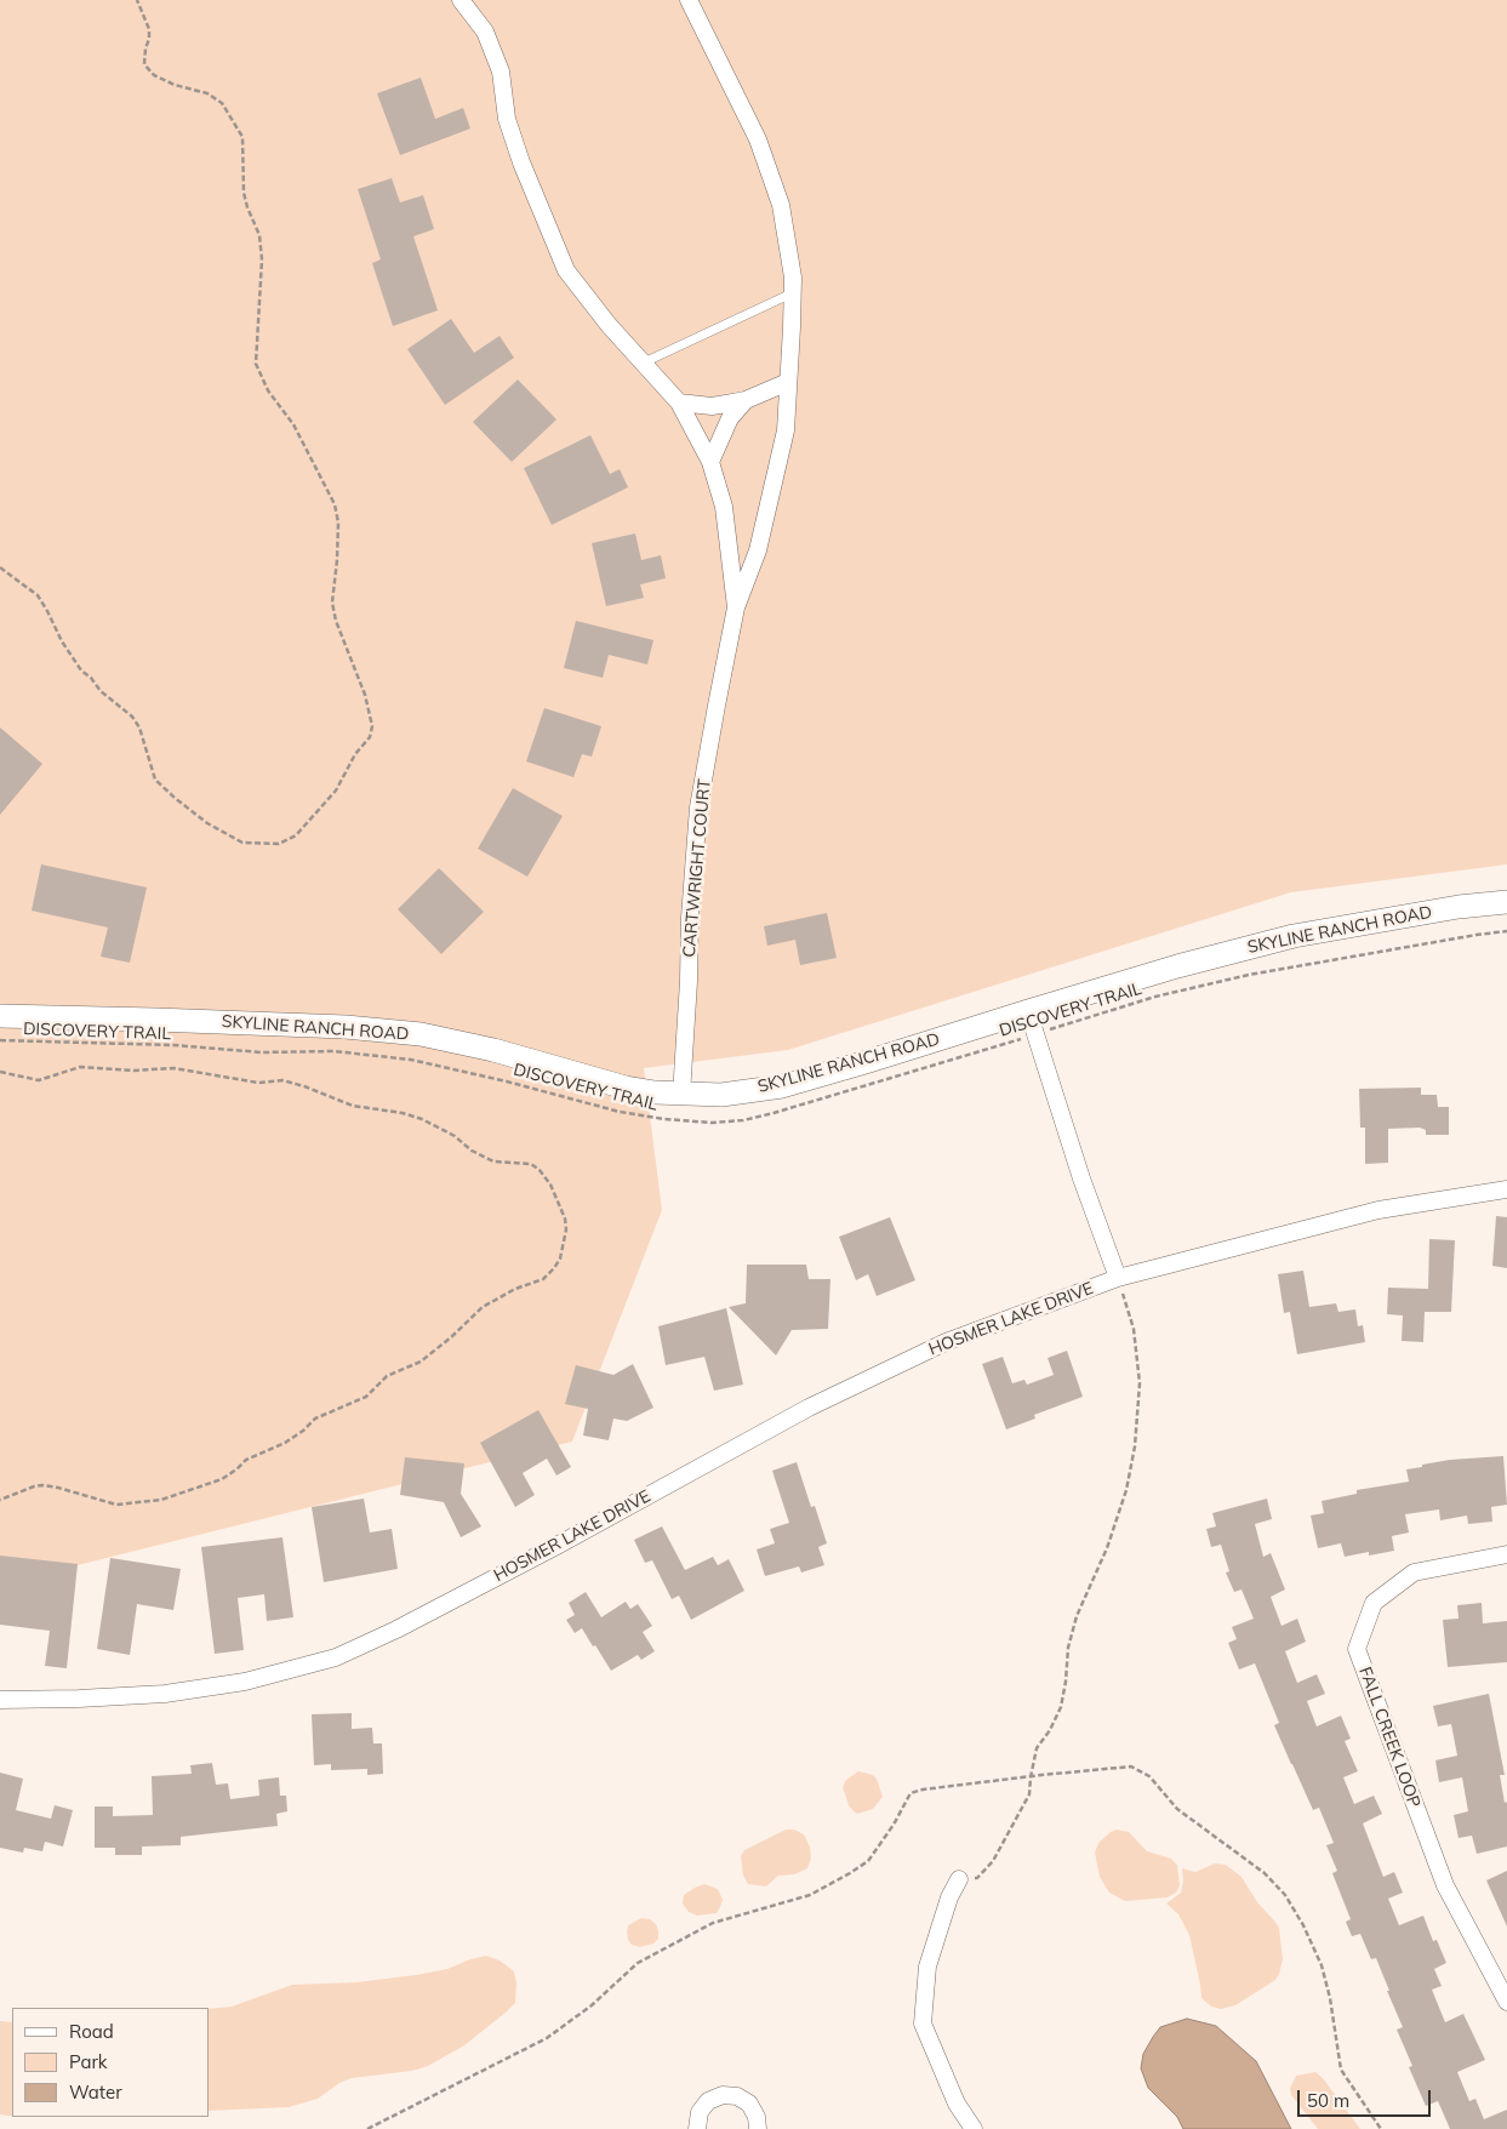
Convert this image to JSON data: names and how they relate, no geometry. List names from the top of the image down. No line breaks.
{"streets":{"street":["CARTWRIGHT COURT","SKYLINE RANCH ROAD","HOSMER LAKE DRIVE","FALL CREEK LOOP"],"path":["DISCOVERY TRAIL"]},"crossings":[["CARTWRIGHT COURT","SKYLINE RANCH ROAD"]],"legend":["Road","Park","Water"],"scale_bar":"50 m"}
